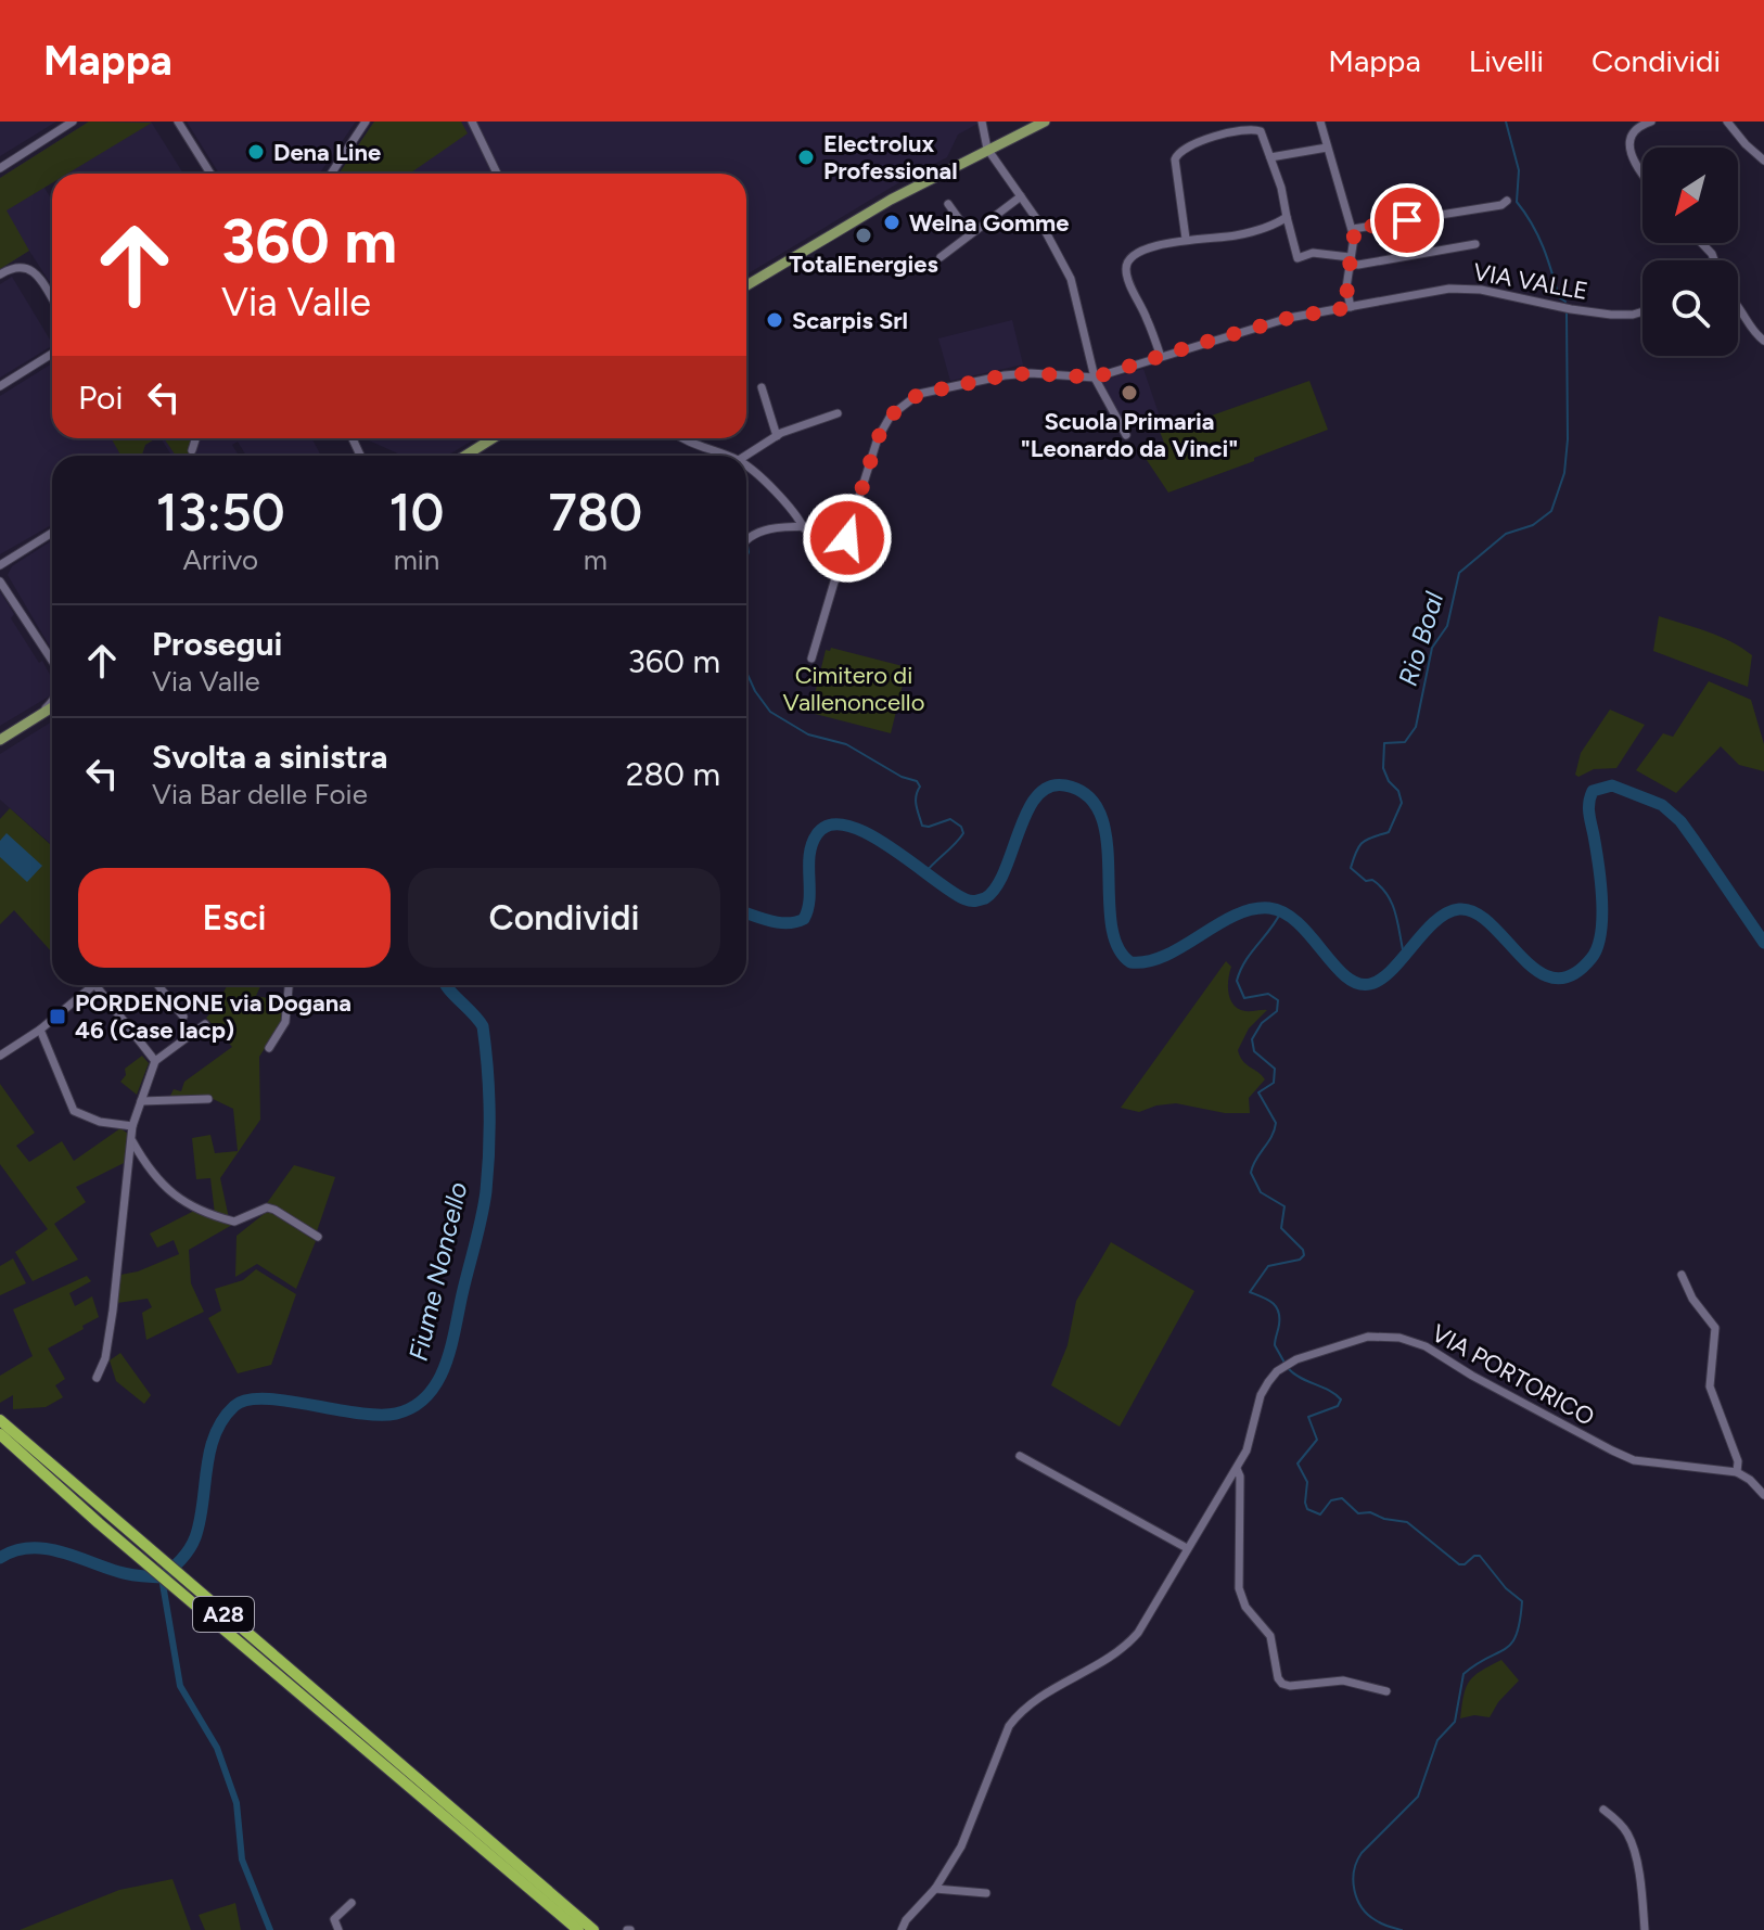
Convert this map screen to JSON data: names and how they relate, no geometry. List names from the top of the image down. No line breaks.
{"streets":{"highway":["A28"],"street":["VIA VALLE","VIA PORTORICO"]},"water":["Rio Boal","Fiume Noncello"],"parks":["Cimitero di Vallenoncello"],"places":{"other":["Dena Line","Electrolux Professional","Welna Gomme","TotalEnergies","Scarpis Srl","Scuola Primaria \"Leonardo da Vinci\""],"transit":["PORDENONE via Dogana 46 (Case Iacp)"]},"north":"bottom left","page":{"header":"Mappa","nav":["Mappa","Livelli","Condividi"],"turn":["360 m","Via Valle"],"then":"Poi","eta":["13:50","Arrivo","10","min","780","m"],"list":[{"name":"Prosegui","note":"Via Valle","value":"360 m"},{"name":"Svolta a sinistra","note":"Via Bar delle Foie","value":"280 m"}],"buttons":["Esci","Condividi"]}}
